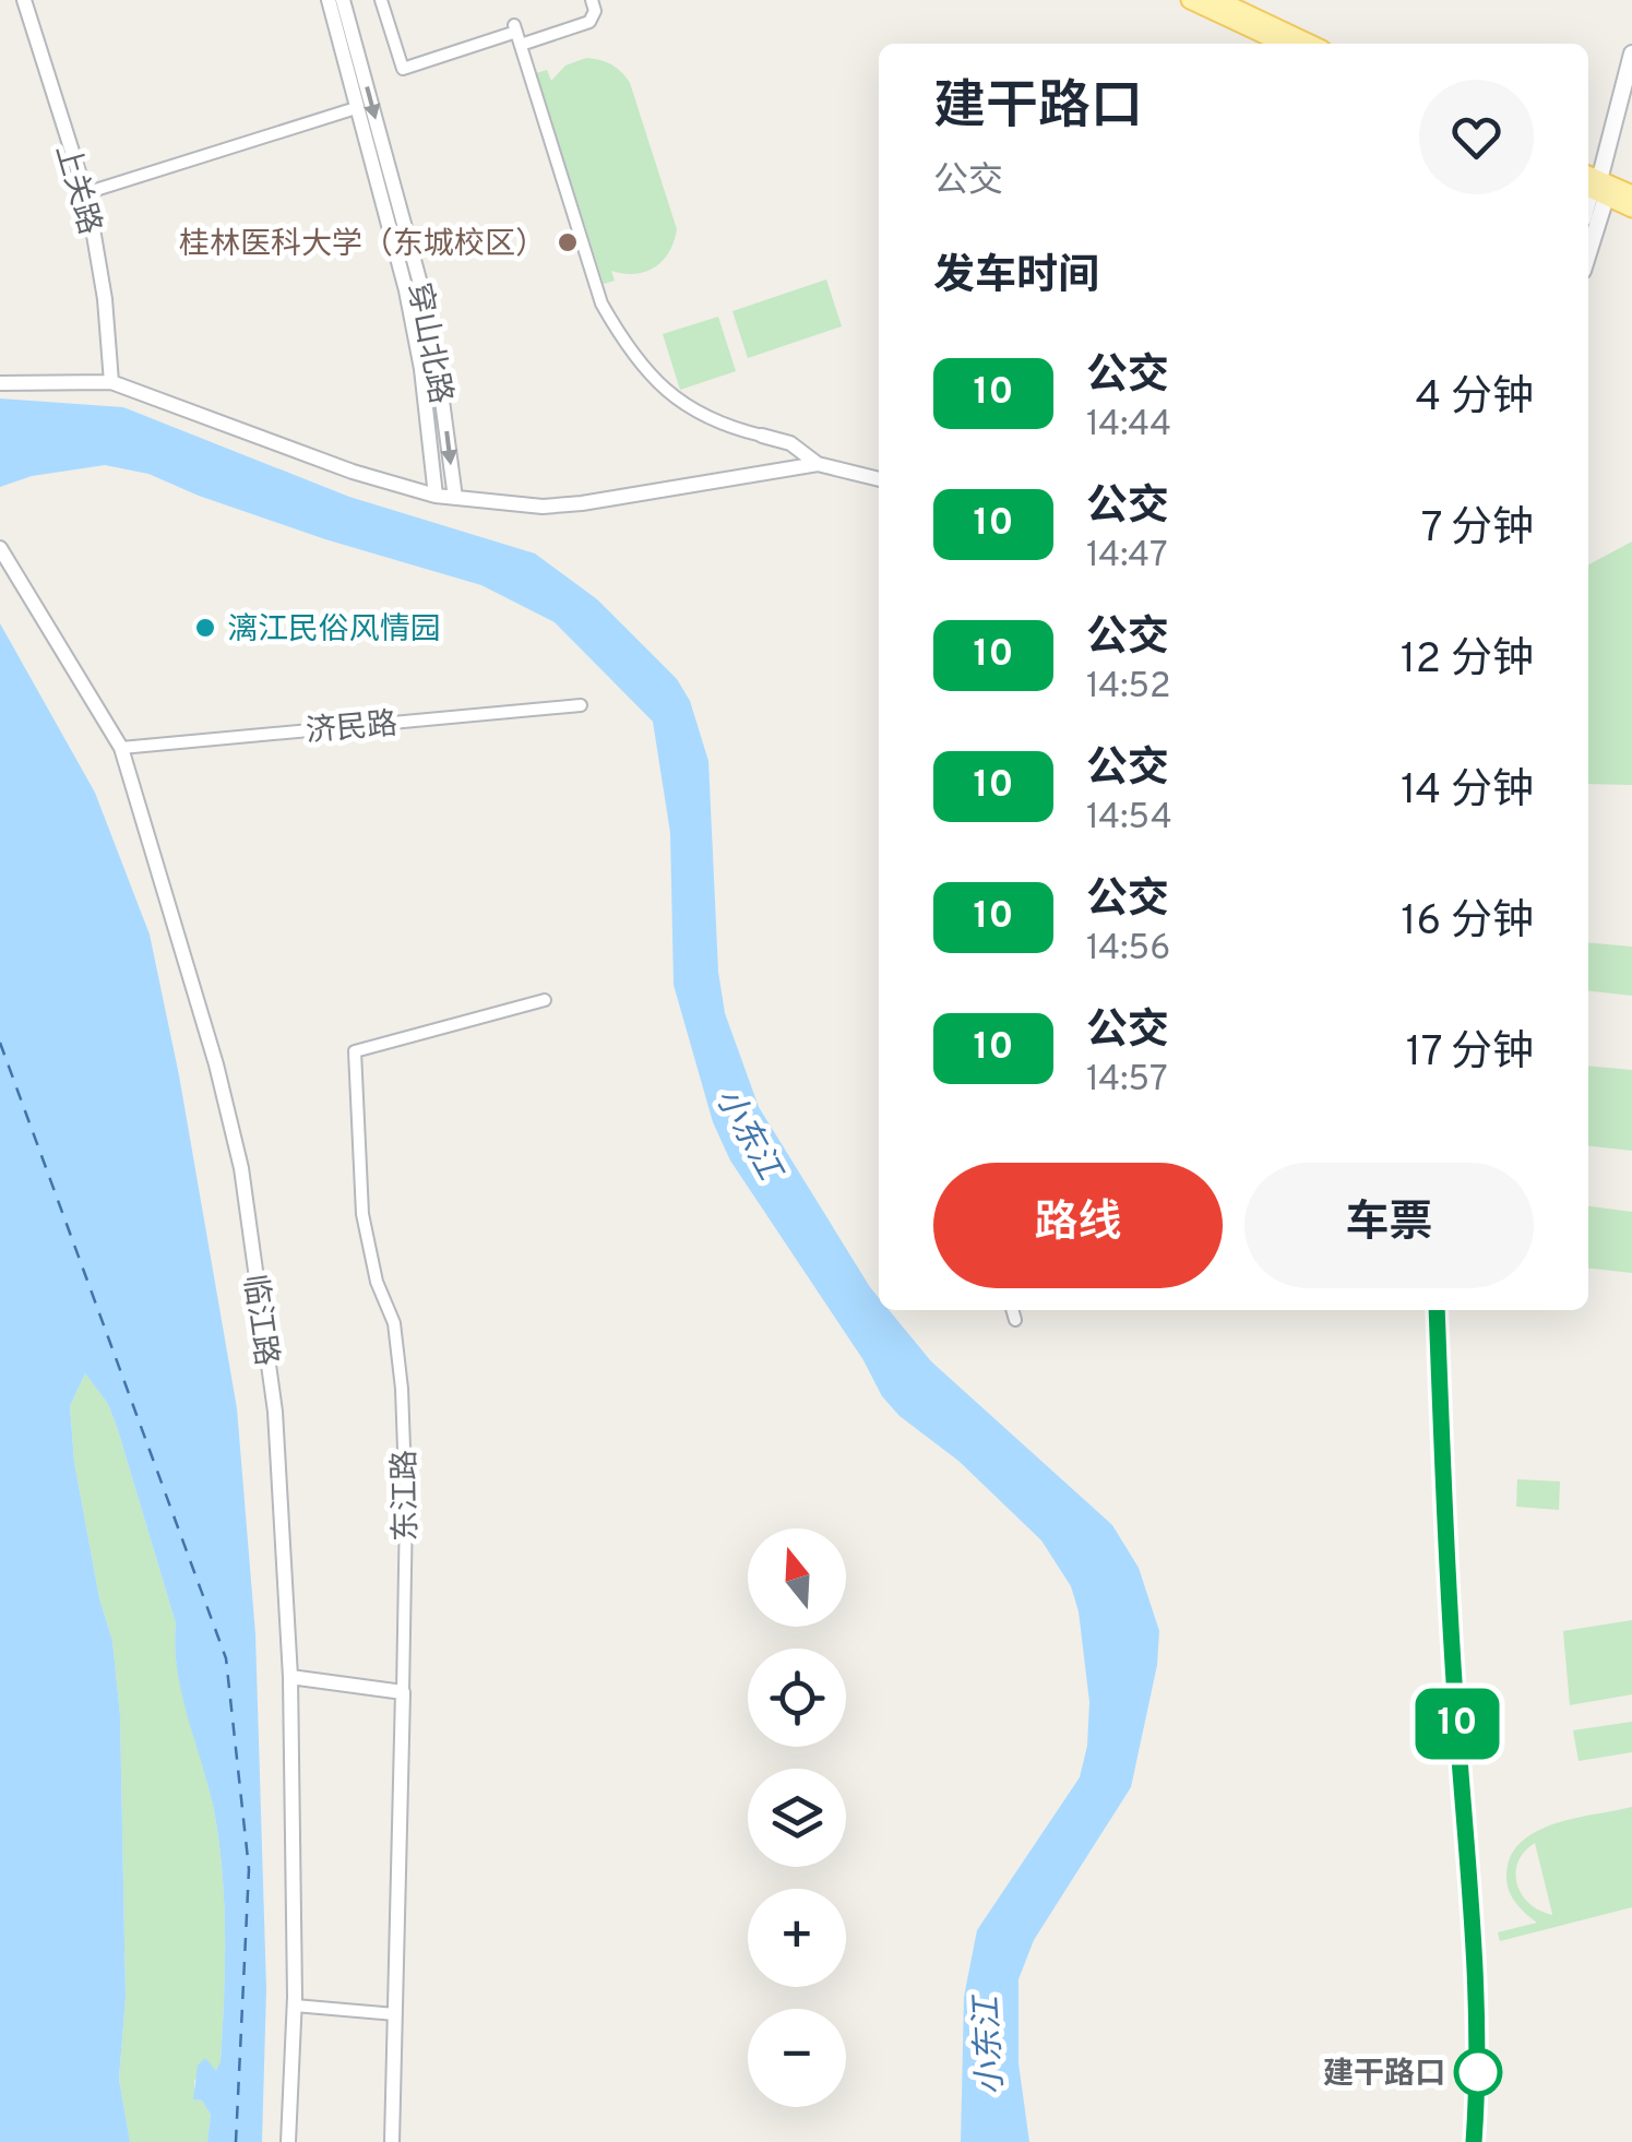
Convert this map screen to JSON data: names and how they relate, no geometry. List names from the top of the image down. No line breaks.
{"streets":{"street":["上关路","穿山北路","济民路","临江路","东江路"]},"crossings":[["济民路","临江路"]],"water":["小东江"],"places":["桂林医科大学（东城校区）","漓江民俗风情园","建干路口"],"lines":["bus line 10"],"north":"top","page":{"on_map":"10","heading":[["建干路口","公交"],"发车时间"],"list":[{"mark":"10","name":"公交","note":"14:44","value":"4 分钟"},{"mark":"10","name":"公交","note":"14:47","value":"7 分钟"},{"mark":"10","name":"公交","note":"14:52","value":"12 分钟"},{"mark":"10","name":"公交","note":"14:54","value":"14 分钟"},{"mark":"10","name":"公交","note":"14:56","value":"16 分钟"},{"mark":"10","name":"公交","note":"14:57","value":"17 分钟"}],"buttons":["路线","车票"],"map_buttons":["+","−"]}}
